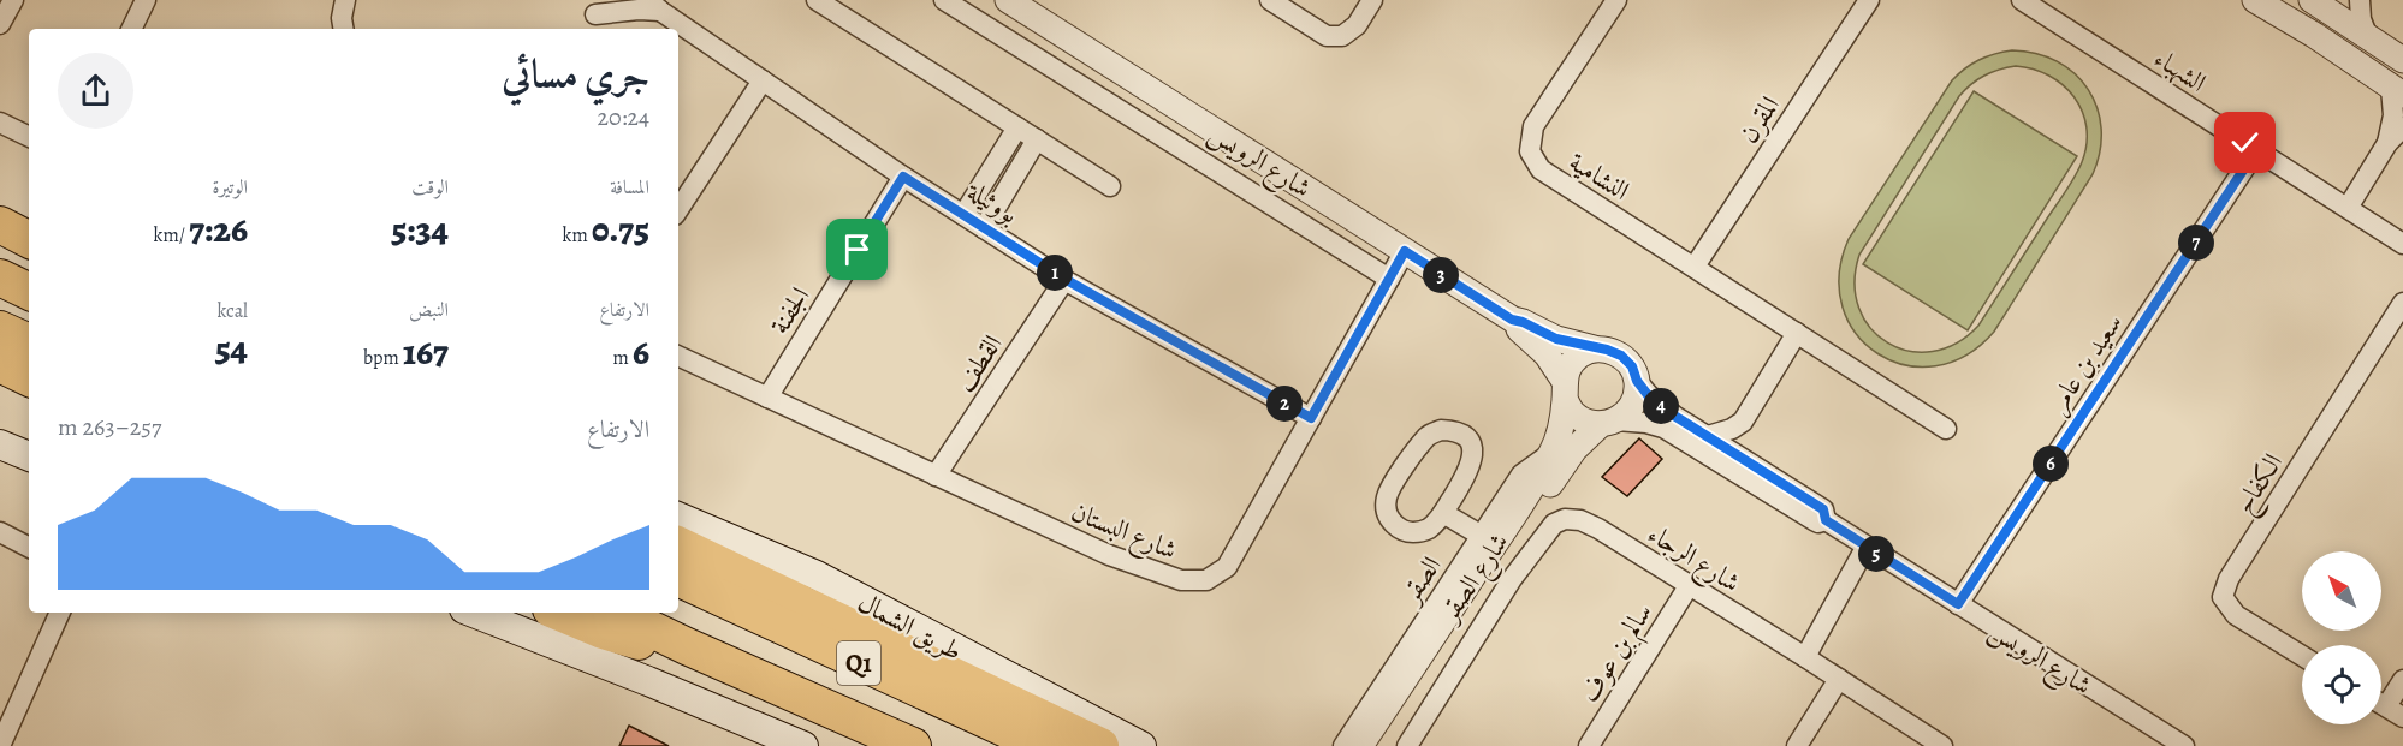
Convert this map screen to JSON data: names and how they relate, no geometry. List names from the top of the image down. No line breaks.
{"streets":{"highway":["طريق الشمال","Q1"],"street":["الشهباء","المقرن","شارع الرويس","النشامية","بووثيلة","الجفنة","القطف","سعيد بن عامر","الكفاح","شارع البستان","شارع الرجاء","شارع الصقر","الصقر","سالم بن عوف"]},"crossings":[["الشهباء","سعيد بن عامر"],["المقرن","النشامية"],["شارع الرويس","سعيد بن عامر"],["شارع الرويس","شارع البستان"],["شارع الرويس","شارع الصقر"],["بووثيلة","الجفنة"],["بووثيلة","القطف"],["بووثيلة","شارع البستان"],["الجفنة","شارع البستان"],["القطف","شارع البستان"],["شارع الرجاء","سالم بن عوف"],["شارع الصقر","الصقر"]],"north":"top left","page":{"heading":["جري مسائي","20:24"],"stats":[["المسافة","0.75 km"],["الوقت","5:34"],["الوتيرة","7:26 /km"],["الارتفاع","6 m"],["النبض","167 bpm"],["kcal","54"]],"pins":["7","1","3","2","4","6","5"],"chart":["الارتفاع","257–263 m"]}}
